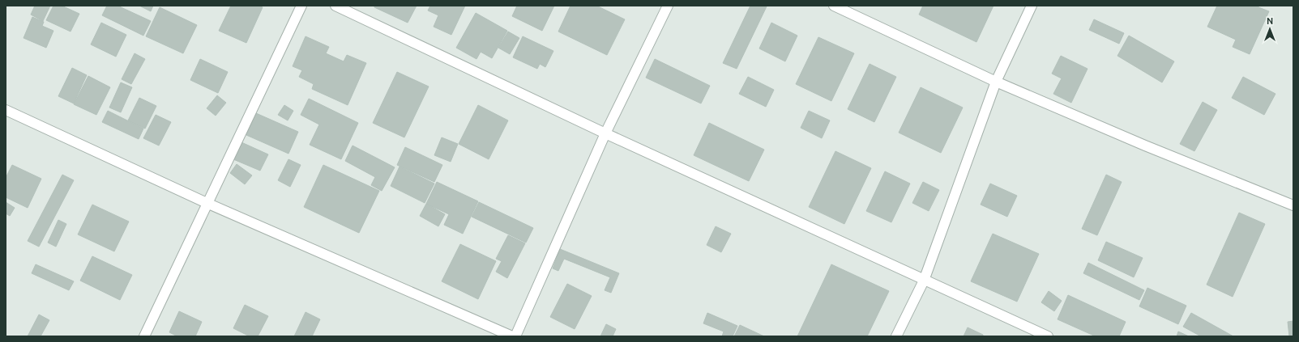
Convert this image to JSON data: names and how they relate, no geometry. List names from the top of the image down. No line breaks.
{"north":"top"}
